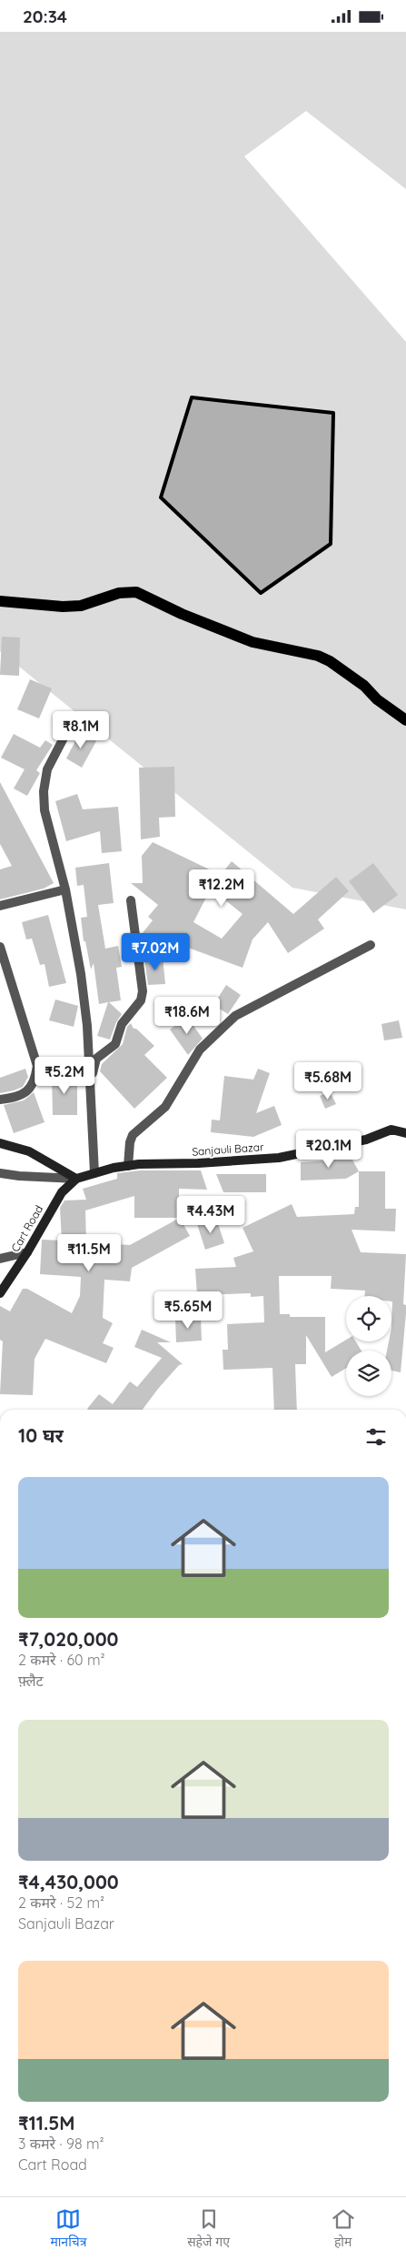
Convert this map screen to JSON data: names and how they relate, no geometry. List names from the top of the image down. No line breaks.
{"streets":{"main road":["Sanjauli Bazar","Cart Road"]},"crossings":[["Sanjauli Bazar","Cart Road"]],"page":{"status":"20:34","price":["₹8.1M","₹12.2M","₹7.02M","₹18.6M","₹5.2M","₹5.68M","₹20.1M","₹4.43M","₹11.5M","₹5.65M"],"heading":"10 घर","list":[{"name":"₹7,020,000","note":"2 कमरे · 60 m² · फ़्लैट"},{"name":"₹4,430,000","note":"2 कमरे · 52 m² · Sanjauli Bazar"},{"name":"₹11.5M","note":"3 कमरे · 98 m² · Cart Road"}],"tabs":["मानचित्र","सहेजे गए","होम"]}}
